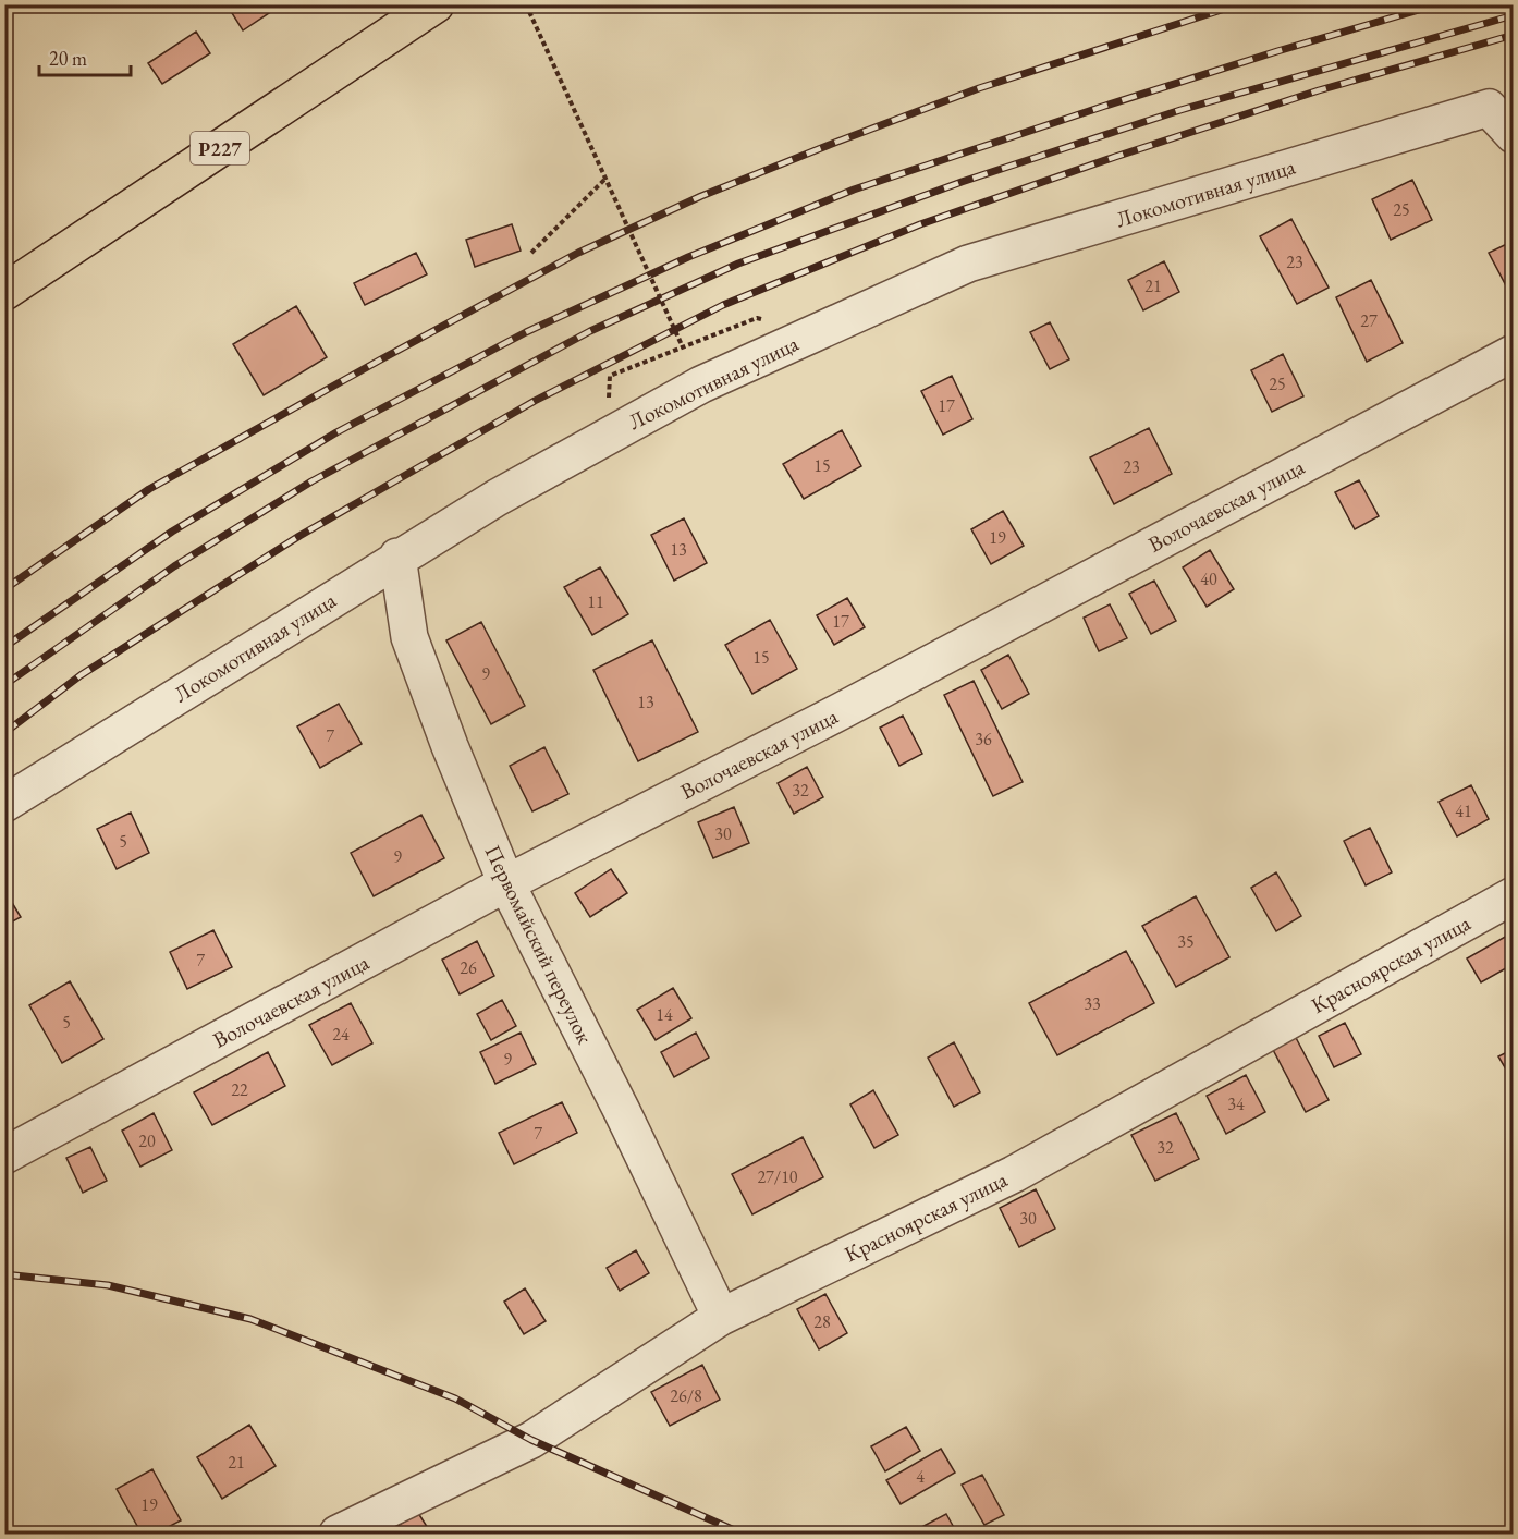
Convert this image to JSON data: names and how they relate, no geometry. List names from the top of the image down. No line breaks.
{"streets":{"main road":["Р227"],"street":["Локомотивная улица","Волочаевская улица","Первомайский переулок","Красноярская улица"]},"crossings":[["Локомотивная улица","Первомайский переулок"],["Волочаевская улица","Первомайский переулок"],["Первомайский переулок","Красноярская улица"]],"house_numbers":["25","23","21","27","25","17","15","23","19","13","40","11","17","15","9","13","7","36","32","41","30","5","9","35","7","26","33","14","5","24","9","22","34","7","20","32","27/10","30","28","26/8","21","4","19"],"scale_bar":"20 m"}
